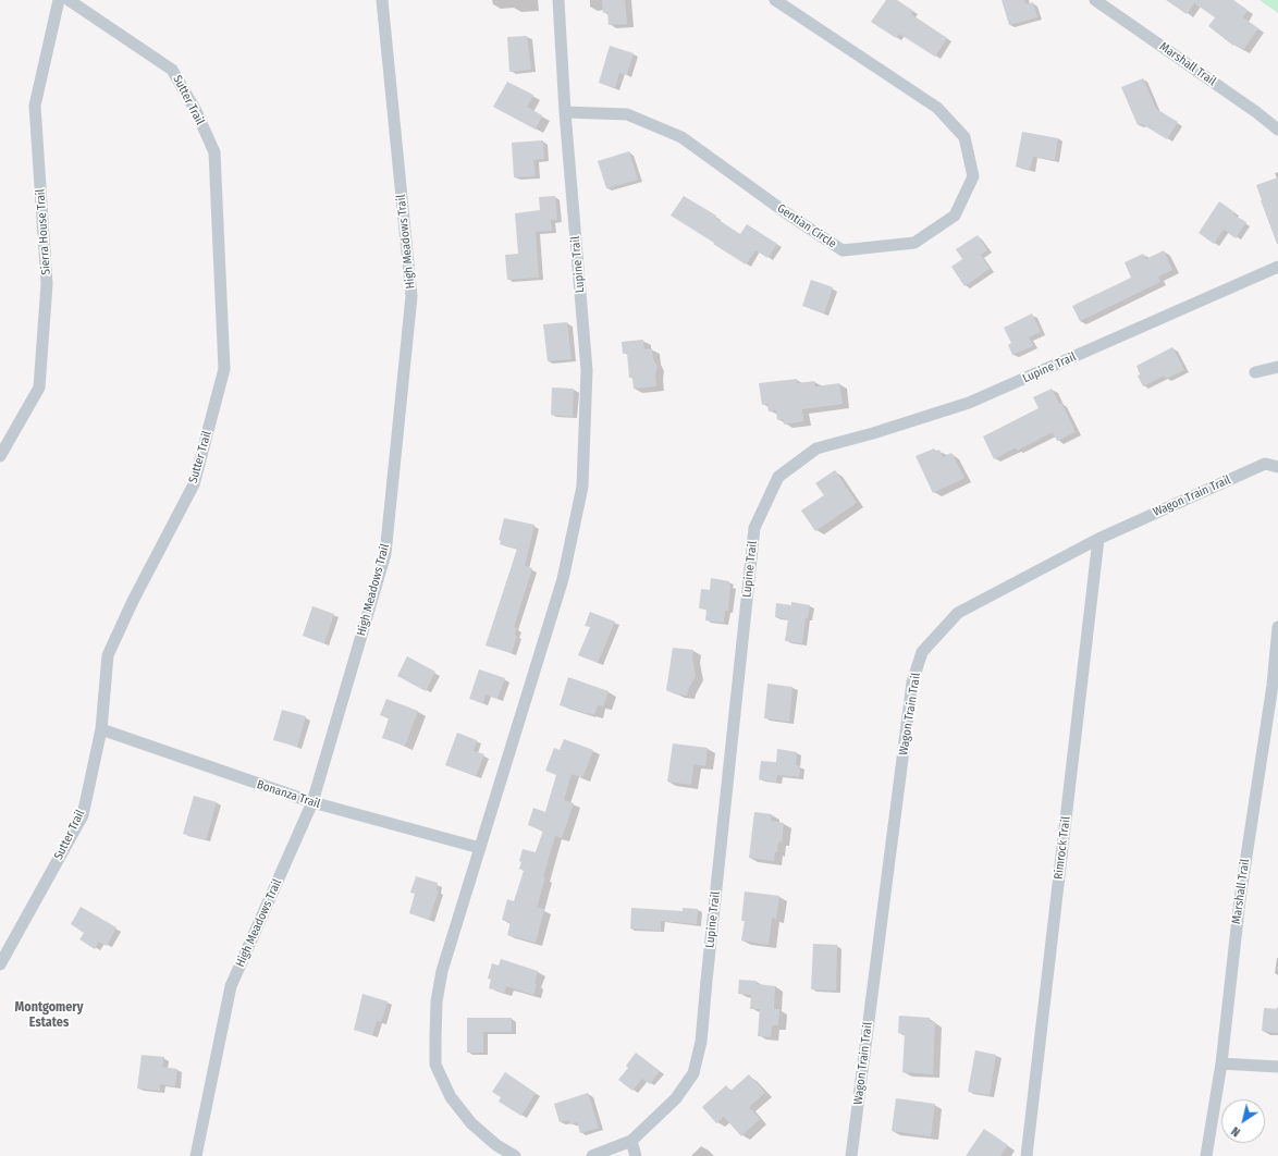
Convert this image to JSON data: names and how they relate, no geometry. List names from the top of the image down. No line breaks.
{"streets":{"street":["Marshall Trail","Sutter Trail","Gentian Circle","Sierra House Trail","High Meadows Trail","Lupine Trail","Wagon Train Trail","Bonanza Trail","Rimrock Trail"]},"crossings":[["Sutter Trail","Bonanza Trail"],["Gentian Circle","Lupine Trail"],["High Meadows Trail","Bonanza Trail"],["Lupine Trail","Bonanza Trail"],["Wagon Train Trail","Rimrock Trail"]],"districts":["Montgomery Estates"],"north":"bottom left"}
